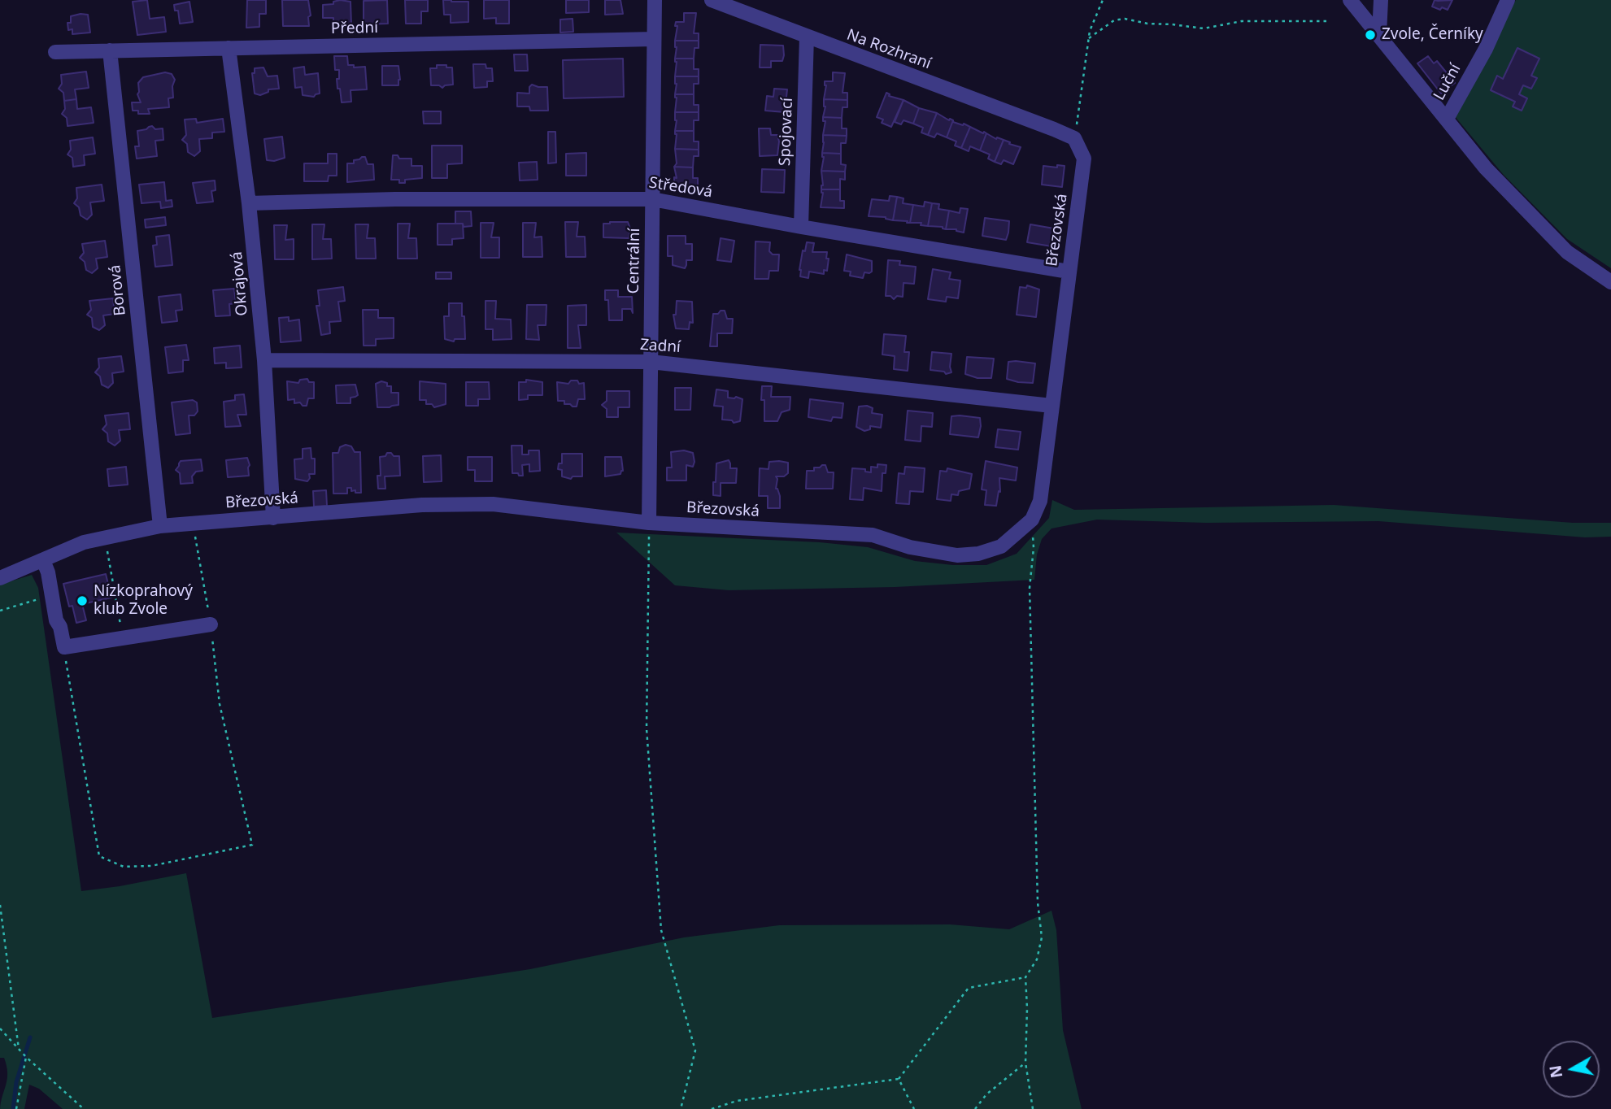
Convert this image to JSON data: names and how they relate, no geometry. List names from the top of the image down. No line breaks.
{"streets":{"street":["Přední","Na Rozhraní","Luční","Spojovací","Středová","Březovská","Centrální","Okrajová","Borová","Zadní"]},"crossings":[["Přední","Centrální"],["Přední","Okrajová"],["Přední","Borová"],["Na Rozhraní","Spojovací"],["Na Rozhraní","Březovská"],["Spojovací","Středová"],["Středová","Březovská"],["Středová","Centrální"],["Středová","Okrajová"],["Březovská","Centrální"],["Březovská","Okrajová"],["Březovská","Borová"],["Březovská","Zadní"],["Centrální","Zadní"],["Okrajová","Zadní"]],"places":["Zvole, Černíky","Nízkoprahový klub Zvole"],"north":"left"}
